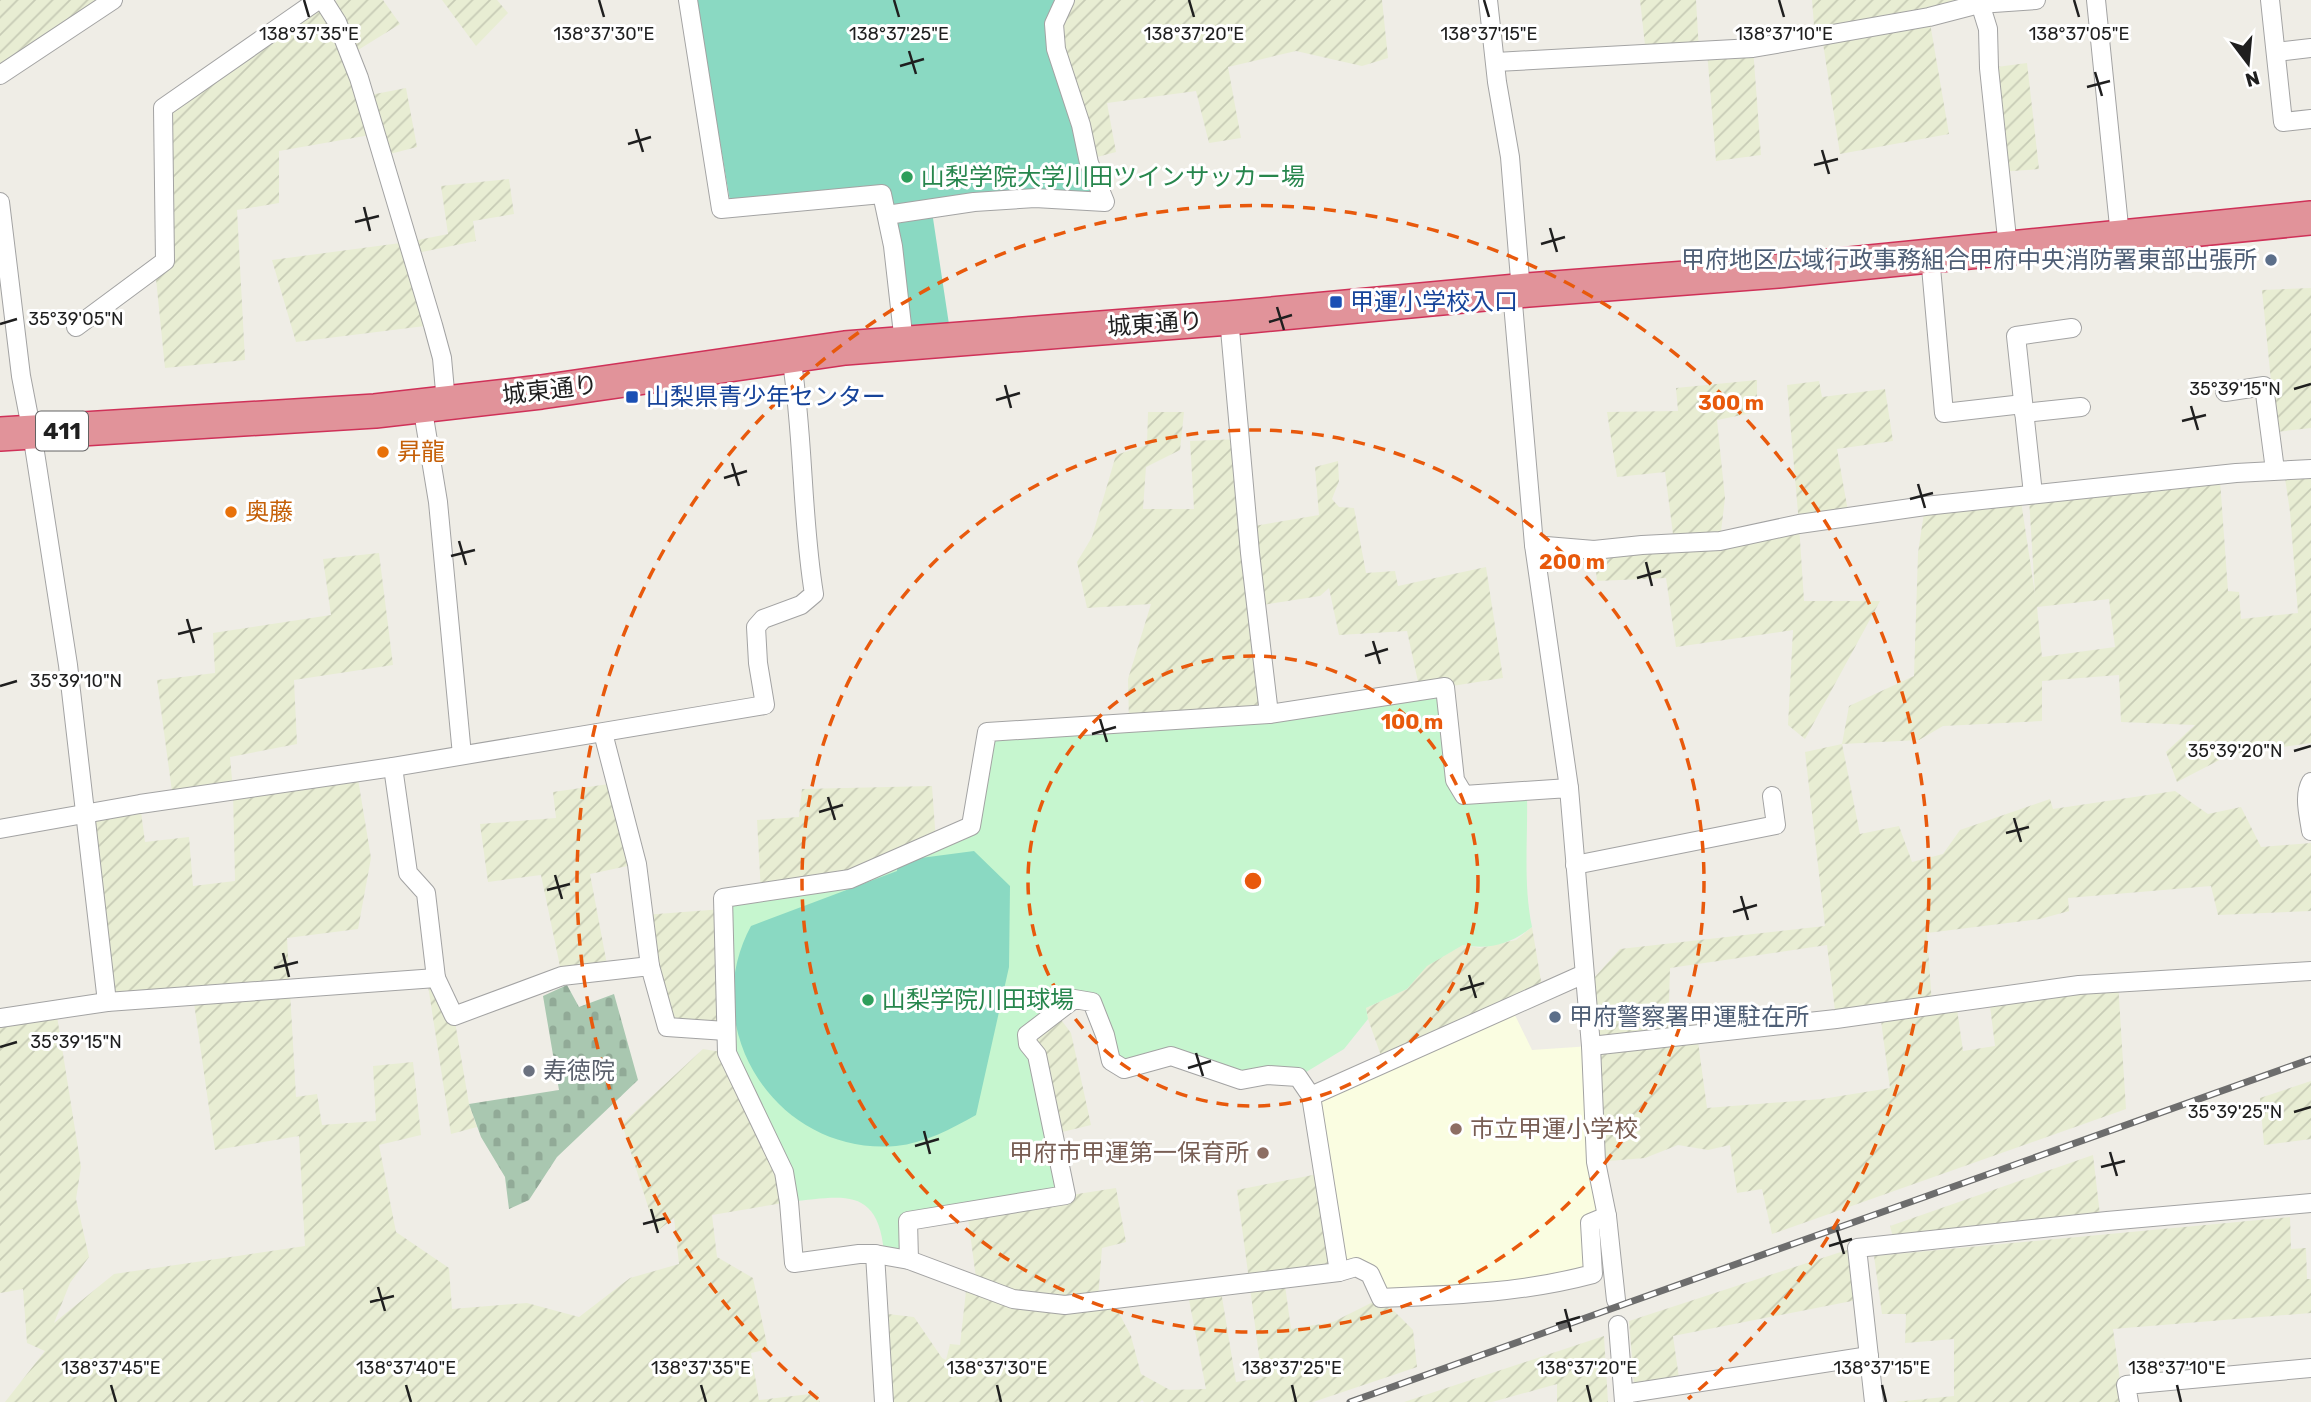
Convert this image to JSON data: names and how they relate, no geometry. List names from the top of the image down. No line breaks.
{"streets":{"highway":["城東通り","411"]},"places":{"other":["山梨学院大学川田ツインサッカー場","甲府地区広域行政事務組合甲府中央消防署東部出張所","昇龍","奥藤","山梨学院川田球場","甲府警察署甲運駐在所","寿徳院","市立甲運小学校","甲府市甲運第一保育所"],"transit":["甲運小学校入口","山梨県青少年センター"]},"north":"bottom","coordinates":["138°37'35\"E","138°37'30\"E","138°37'25\"E","138°37'20\"E","138°37'15\"E","138°37'10\"E","138°37'05\"E","35°39'05\"N","35°39'15\"N","35°39'10\"N","35°39'20\"N","35°39'25\"N","138°37'45\"E","138°37'40\"E"],"rings":["300 m","200 m","100 m"]}
